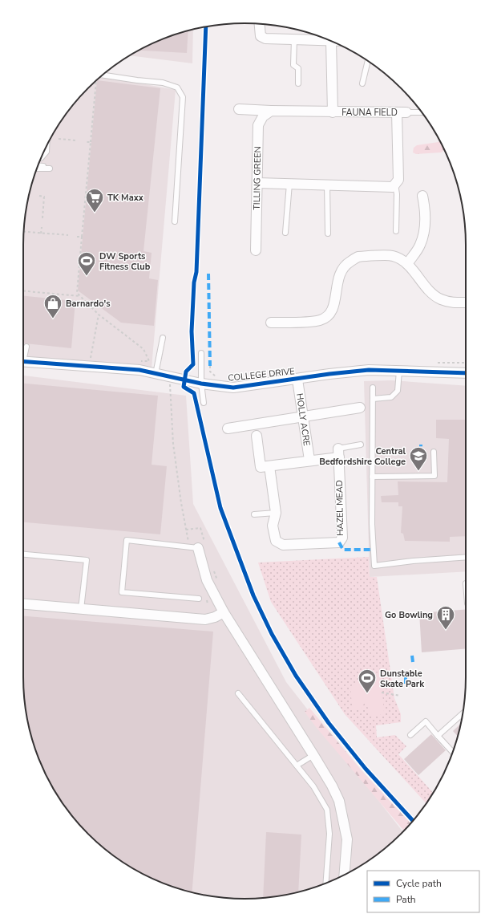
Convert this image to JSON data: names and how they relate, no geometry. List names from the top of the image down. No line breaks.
{"streets":{"street":["FAUNA FIELD","TILLING GREEN","COLLEGE DRIVE","HOLLY ACRE","HAZEL MEAD"]},"crossings":[["COLLEGE DRIVE","HOLLY ACRE"]],"places":{"supermarket":["TK Maxx"],"sports":["DW Sports Fitness Club","Dunstable Skate Park"],"shop":["Barnardo's"],"school or university":["Central Bedfordshire College"],"building":["Go Bowling"]},"legend":["Cycle path","Path"]}
